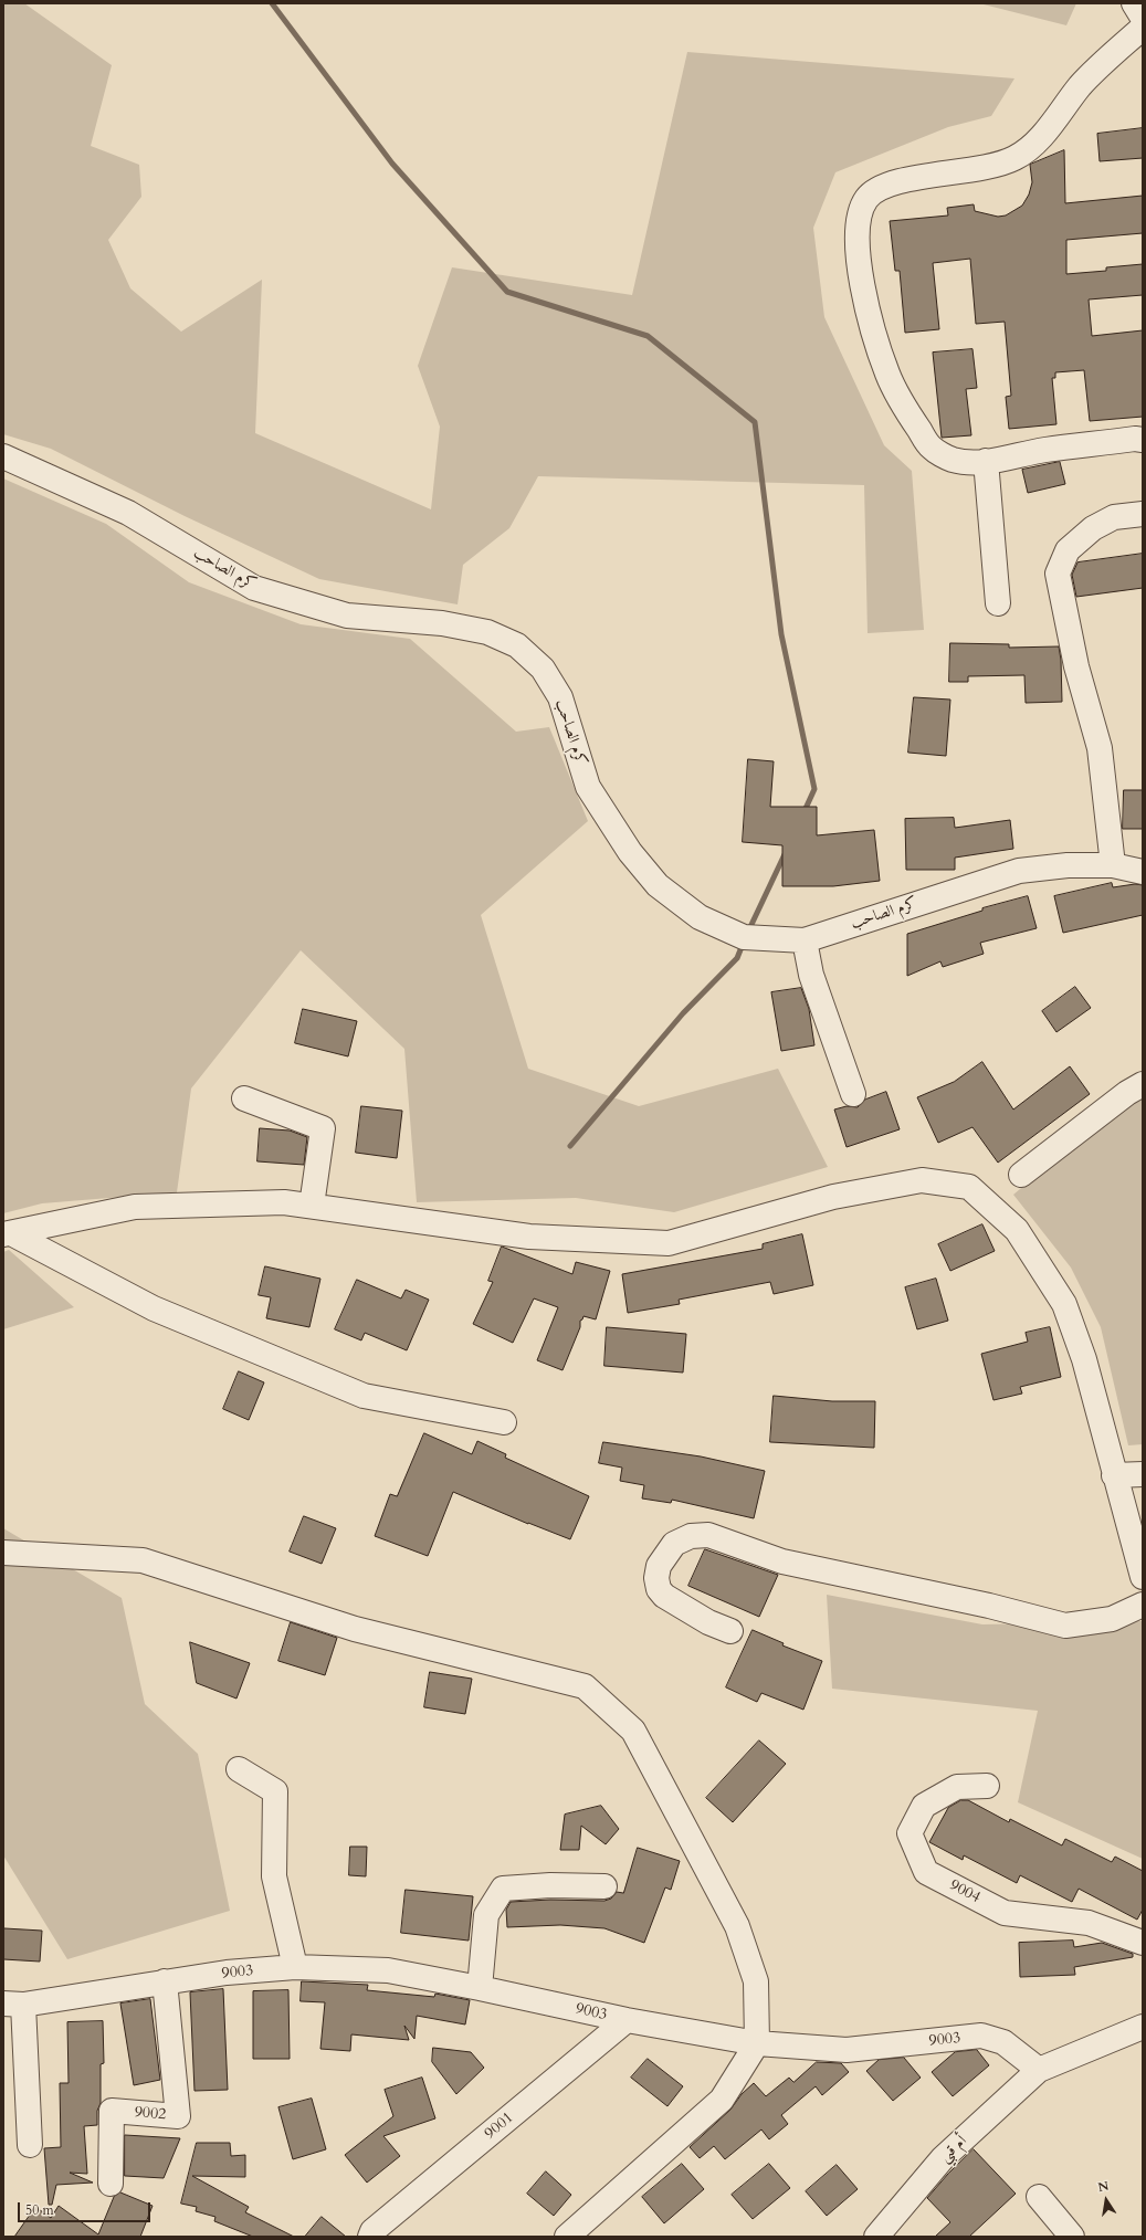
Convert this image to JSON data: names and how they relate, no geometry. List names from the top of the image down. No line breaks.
{"streets":{"street":["كرم الصاحب","9004","9003","9002","9001","أم قبي"]},"crossings":[["9003","9002"],["9003","9001"],["9003","أم قبي"]],"scale_bar":"50 m","north":"top"}
